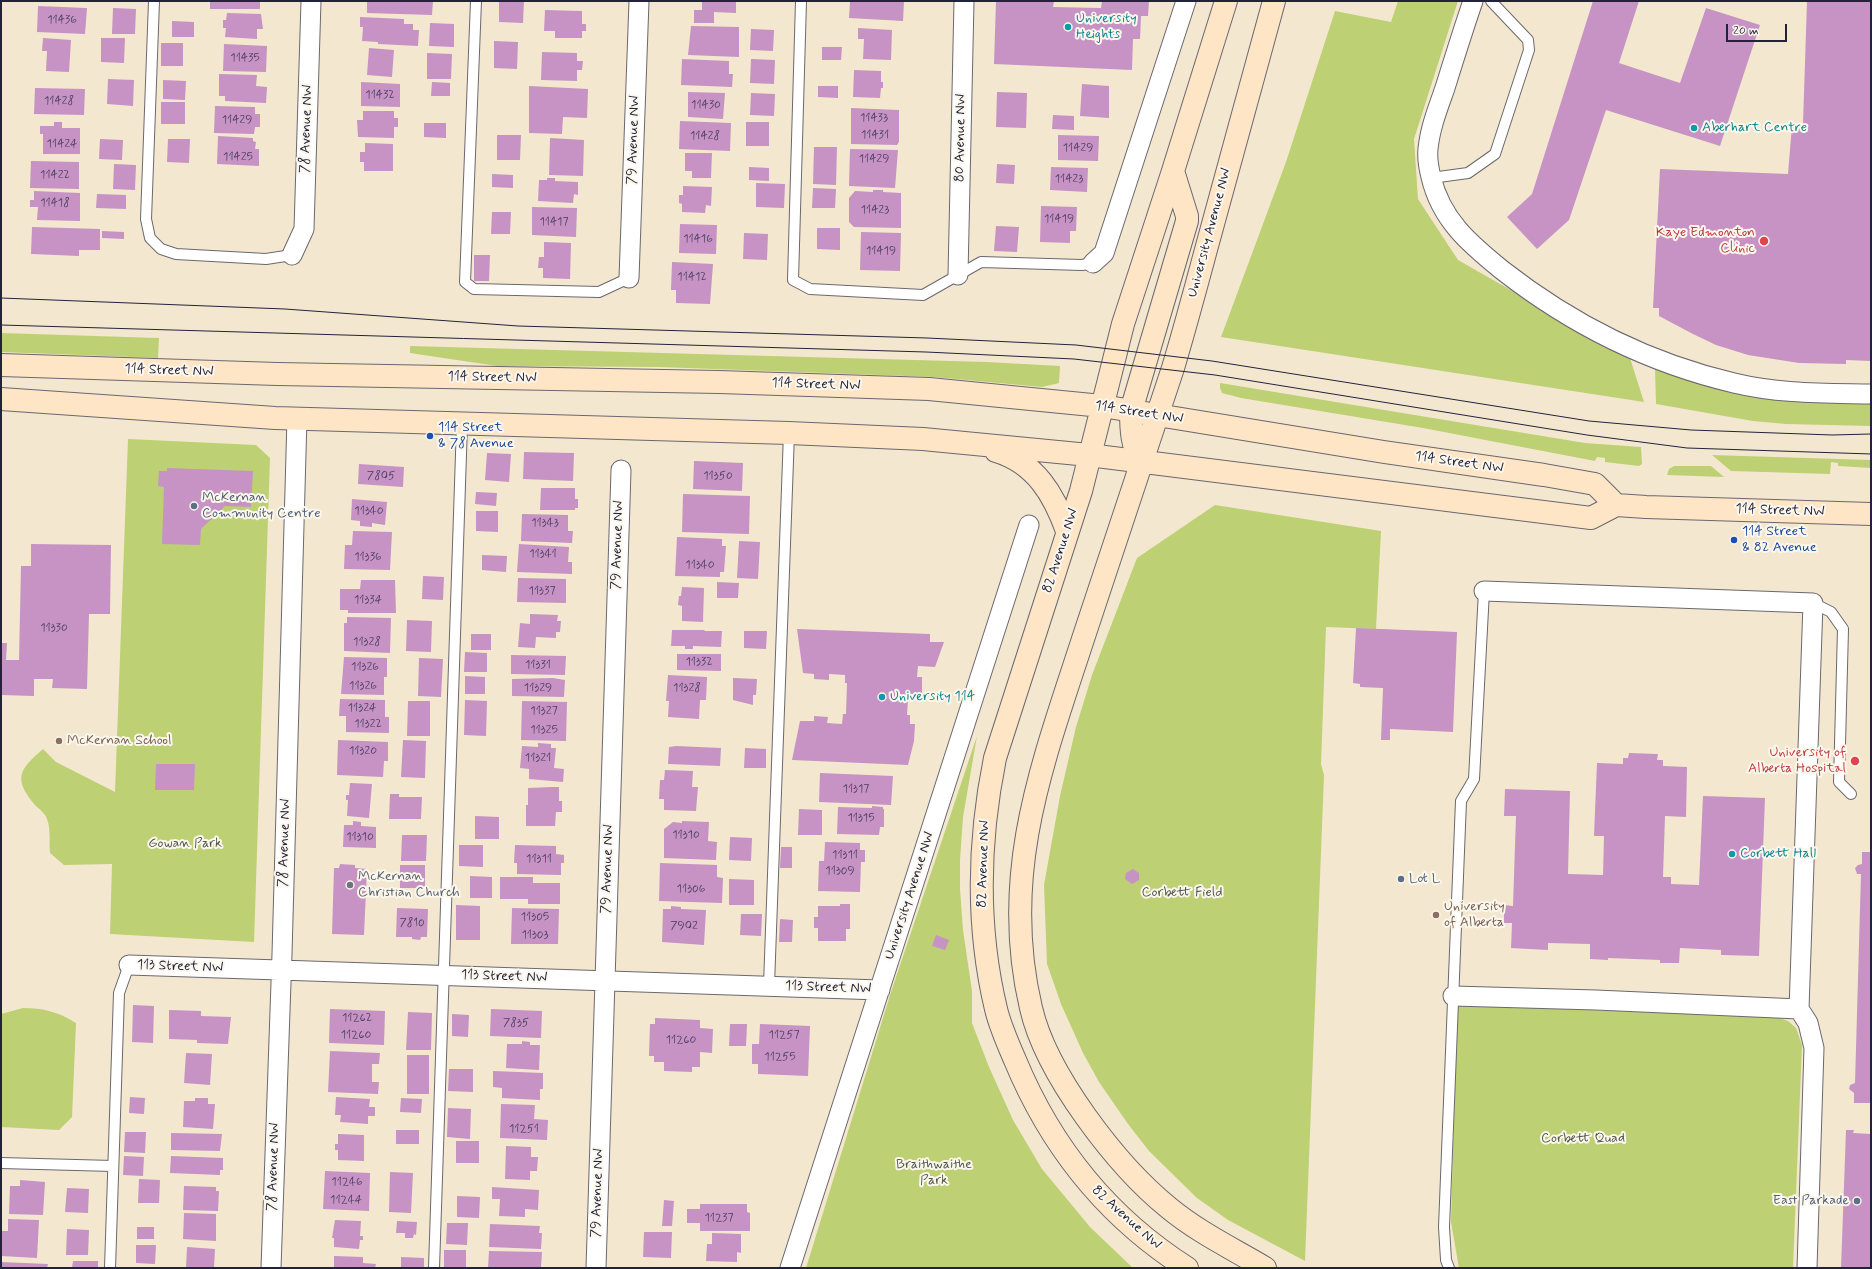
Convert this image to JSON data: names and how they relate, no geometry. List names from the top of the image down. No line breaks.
{"streets":{"main road":["University Avenue NW","114 Street NW","82 Avenue NW"],"street":["78 Avenue NW","80 Avenue NW","79 Avenue NW","113 Street NW"]},"crossings":[["78 Avenue NW","113 Street NW"],["79 Avenue NW","113 Street NW"],["University Avenue NW","114 Street NW"],["University Avenue NW","113 Street NW"],["114 Street NW","82 Avenue NW"]],"parks":["Gowan Park","Corbett Field","Corbett Quad","Braithwaithe Park"],"places":["University Heights","Aberhart Centre","Kaye Edmonton Clinic","114 Street & 78 Avenue","McKernan Community Centre","114 Street & 82 Avenue","University 114","McKernan School","University of Alberta Hospital","Corbett Hall","Lot L","McKernan Christian Church","University of Alberta","East Parkade"],"house_numbers":["11436","11435","11432","11428","11430","11433","11429","11431","11428","11424","11429","11425","11429","11422","11423","11418","11423","11419","11417","11416","11419","11412","7805","11350","11340","11343","11341","11336","11340","11337","11334","11330","11328","11332","11331","11326","11326","11329","11328","11324","11327","11322","11325","11320","11321","11317","11315","11310","11310","11311","11311","11309","11306","11305","7810","7902","11303","11262","7835","11260","11257","11260","11255","11251","11246","11244","11237"],"scale_bar":"20 m"}
